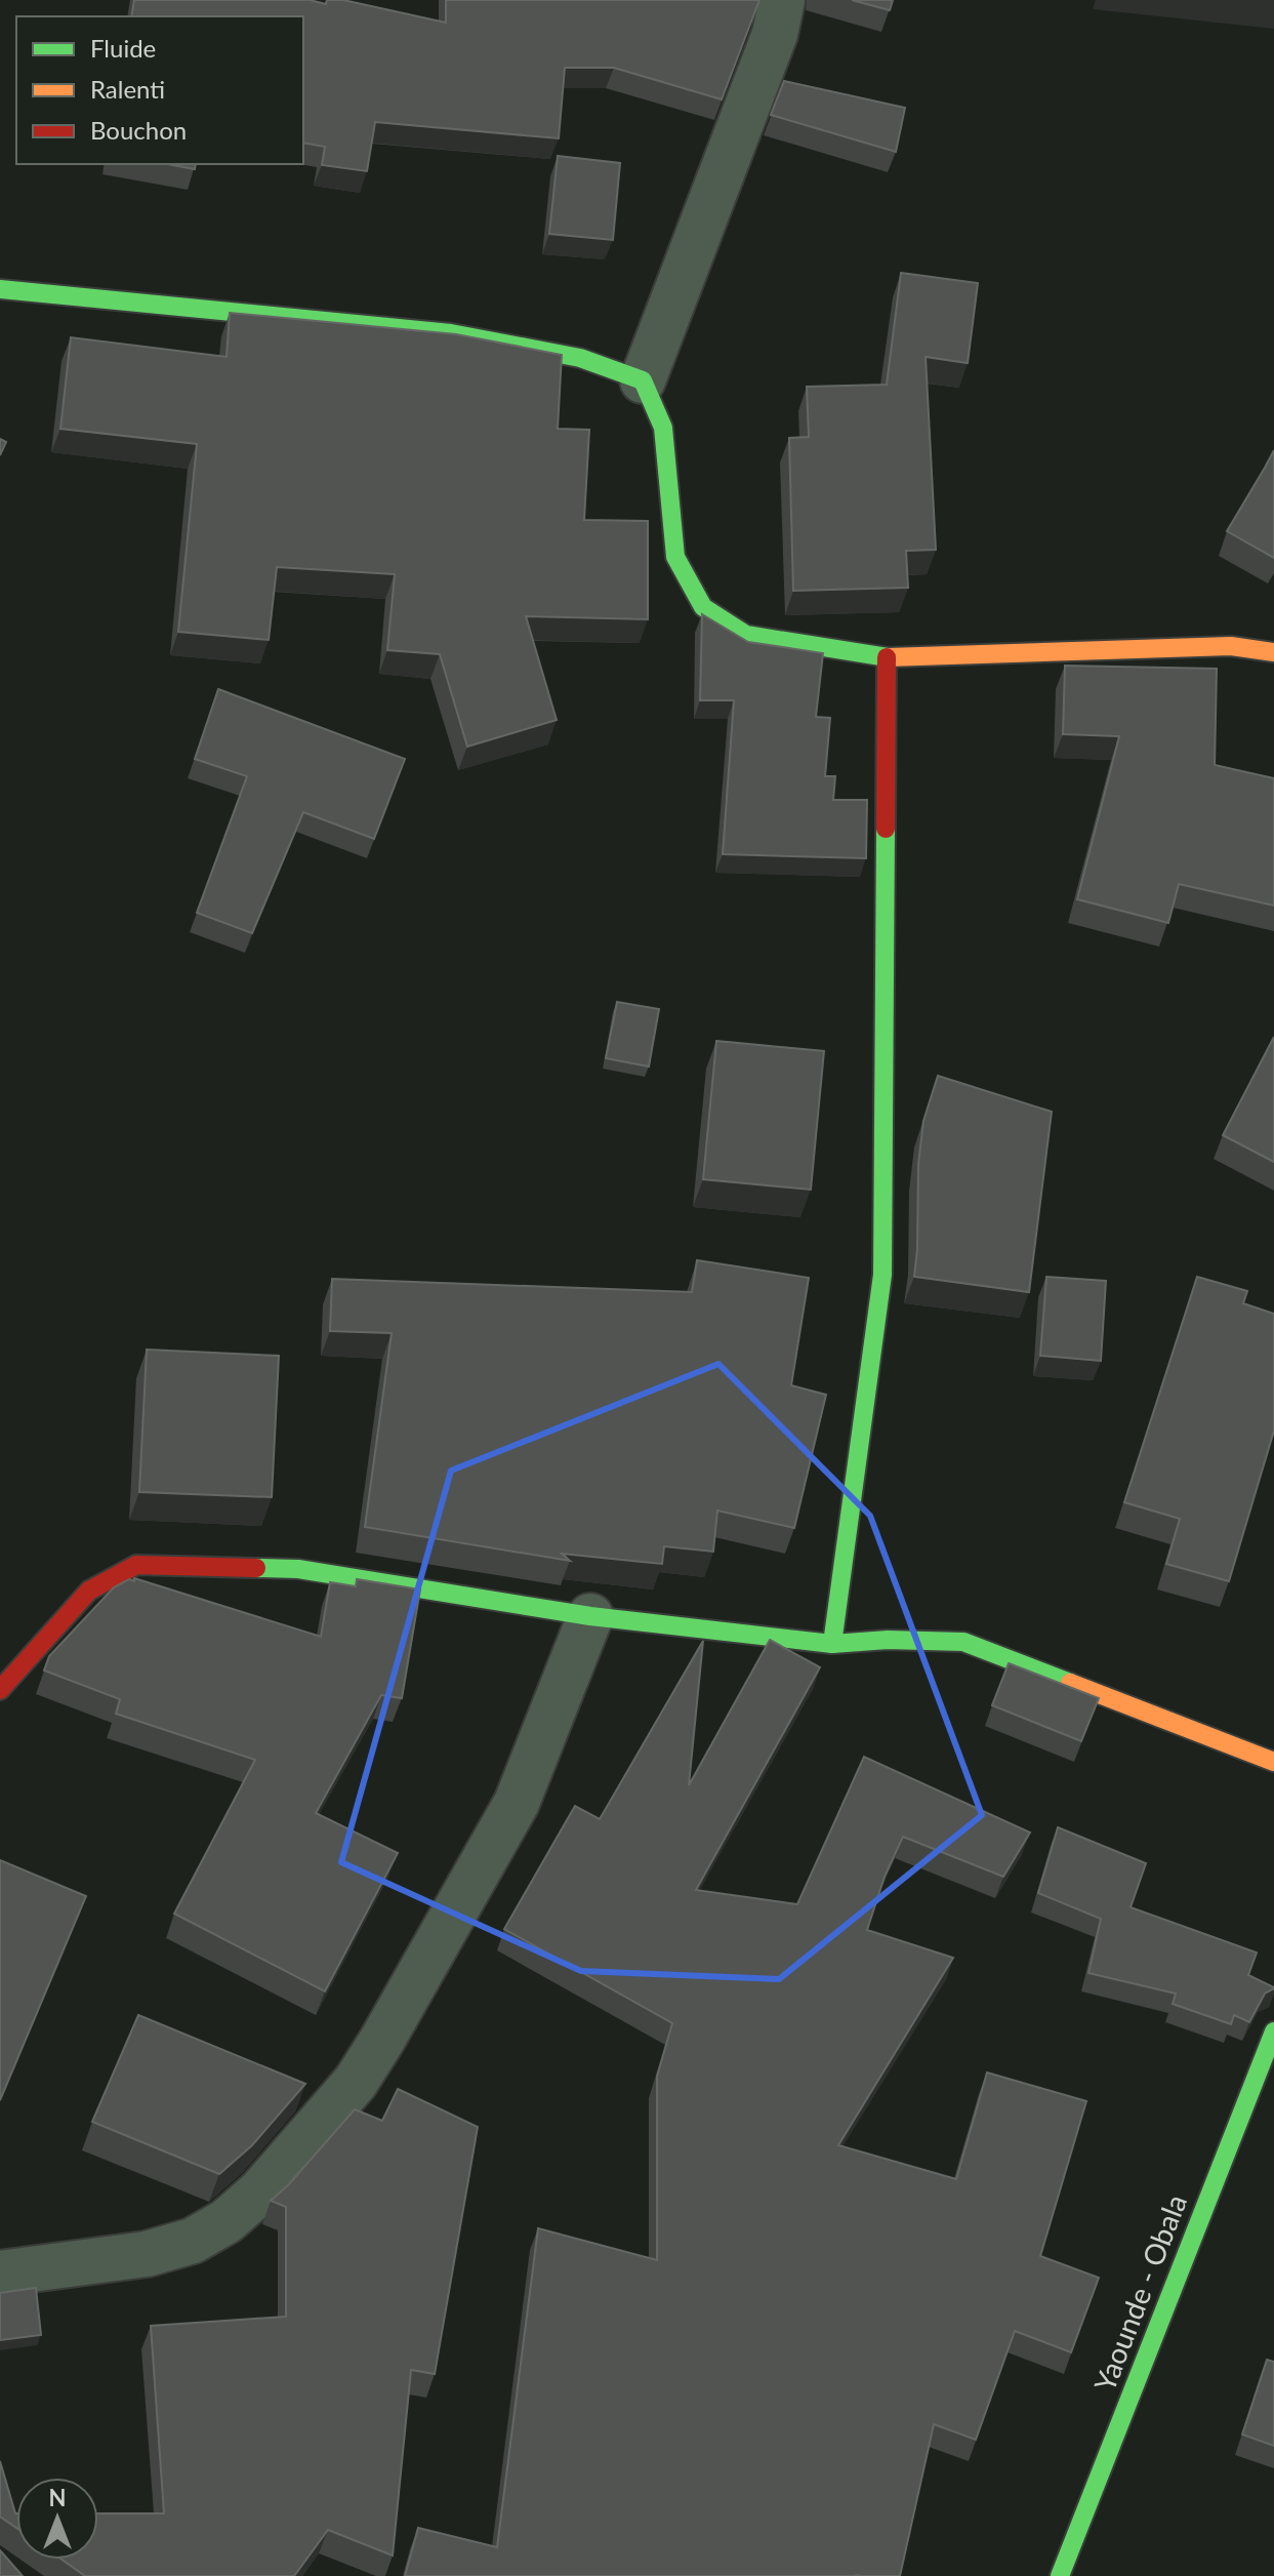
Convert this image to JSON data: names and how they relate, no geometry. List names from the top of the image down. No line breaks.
{"streets":{"main road":["Yaounde - Obala"]},"legend":["Fluide","Ralenti","Bouchon"],"north":"top"}
